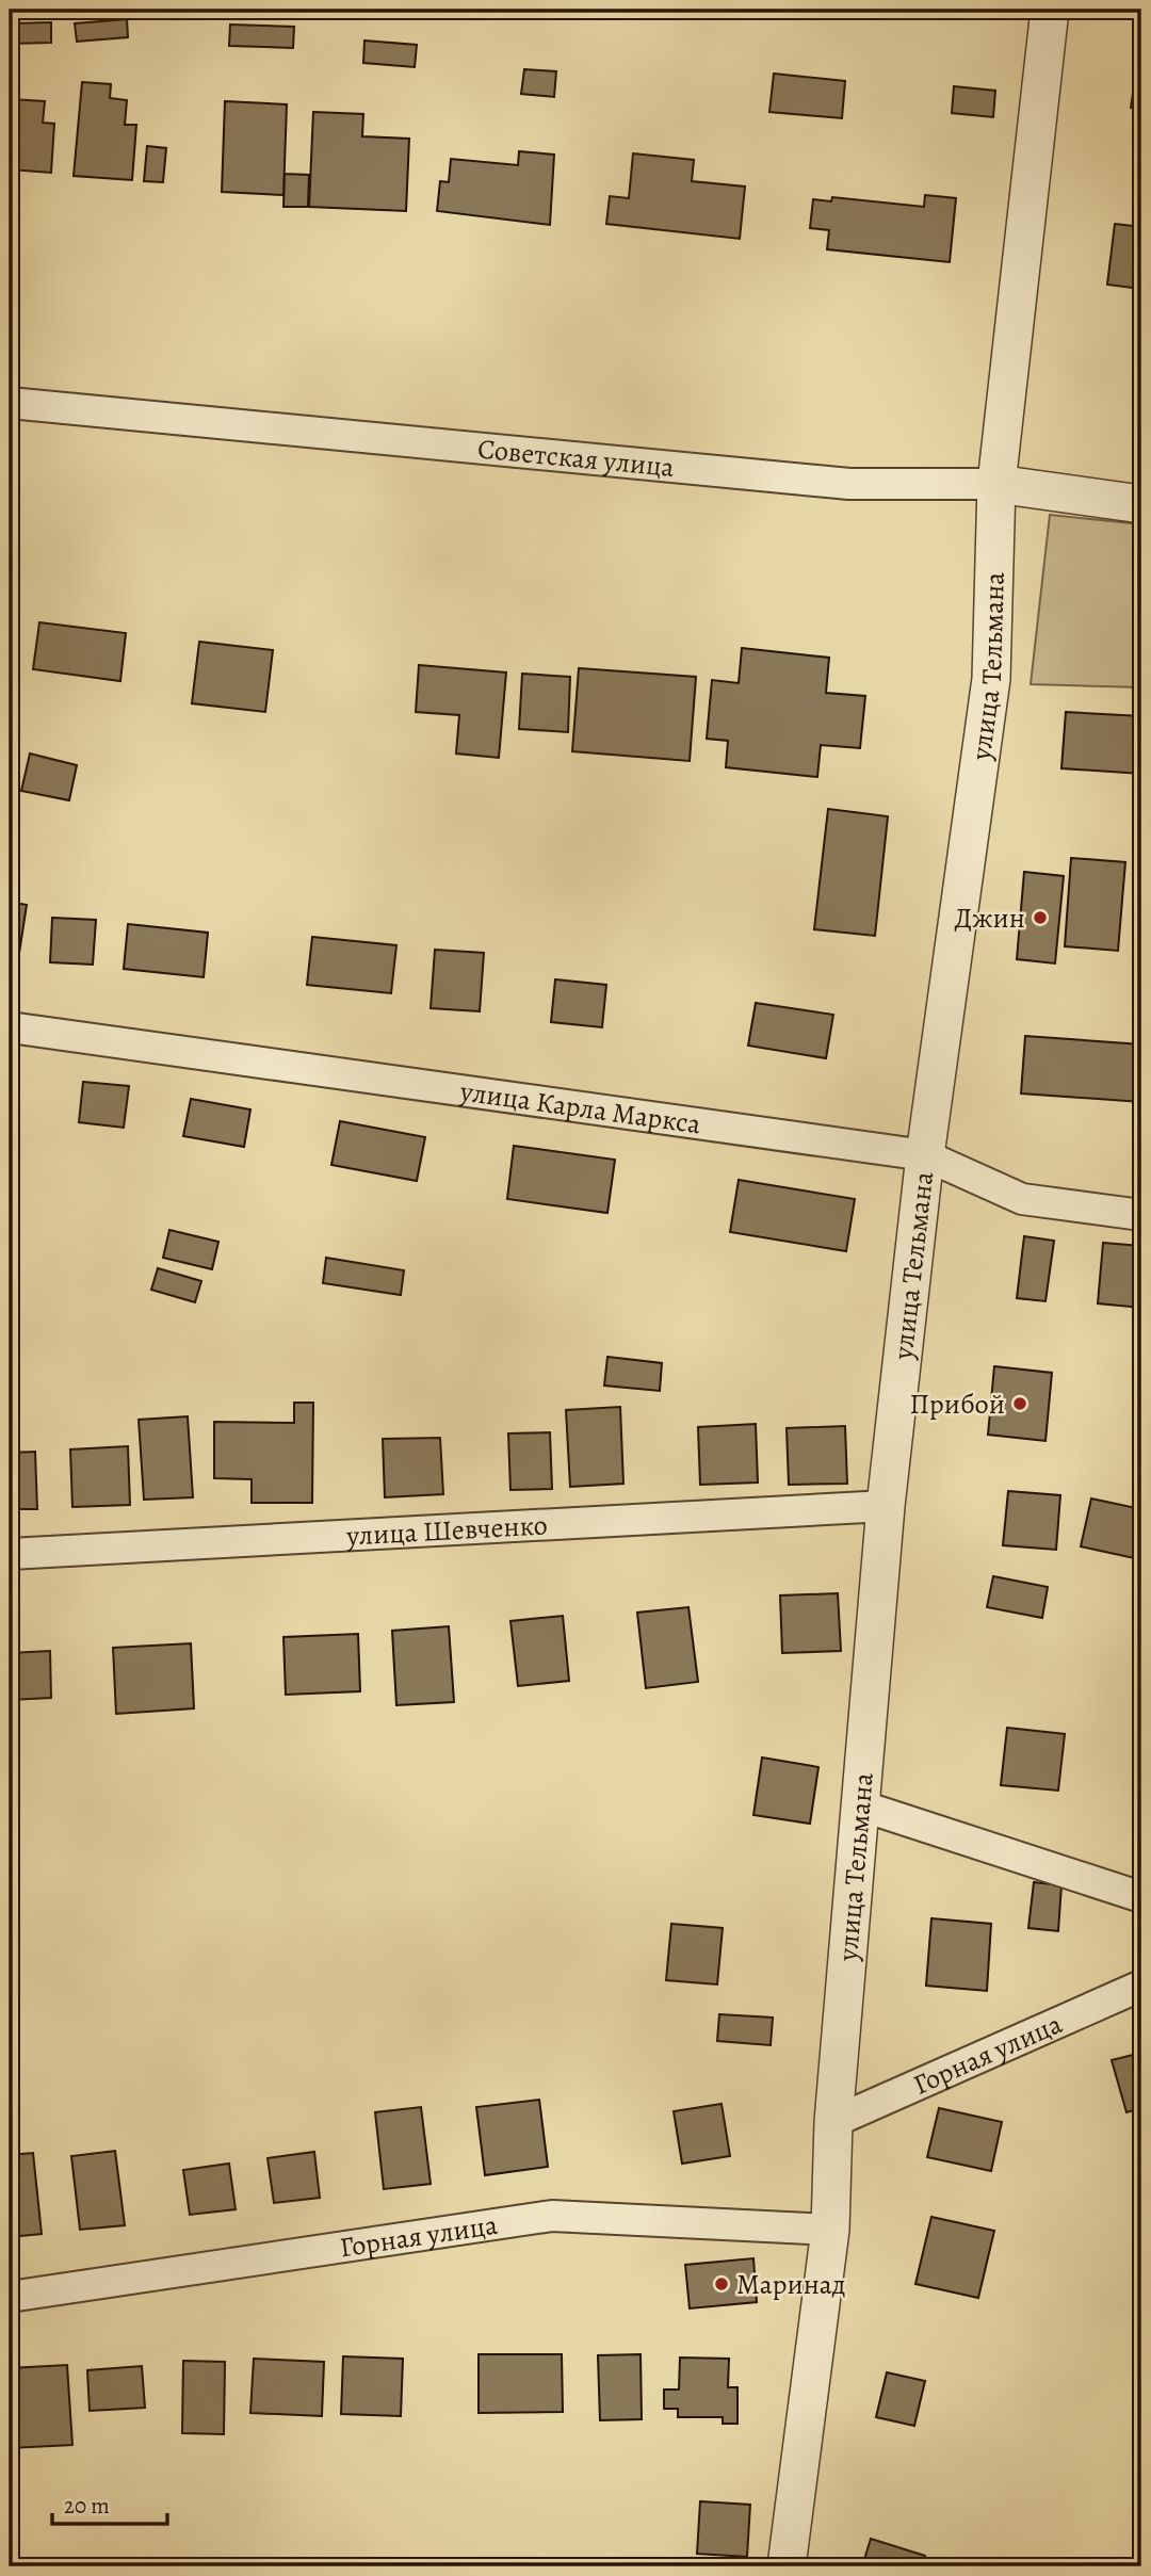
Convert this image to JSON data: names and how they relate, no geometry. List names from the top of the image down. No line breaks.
{"streets":{"street":["Советская улица","улица Тельмана","улица Карла Маркса","улица Шевченко","Горная улица"]},"crossings":[["Советская улица","улица Тельмана"],["улица Тельмана","улица Карла Маркса"],["улица Тельмана","улица Шевченко"],["улица Тельмана","Горная улица"]],"places":["Джин","Прибой","Маринад"],"scale_bar":"20 m"}
